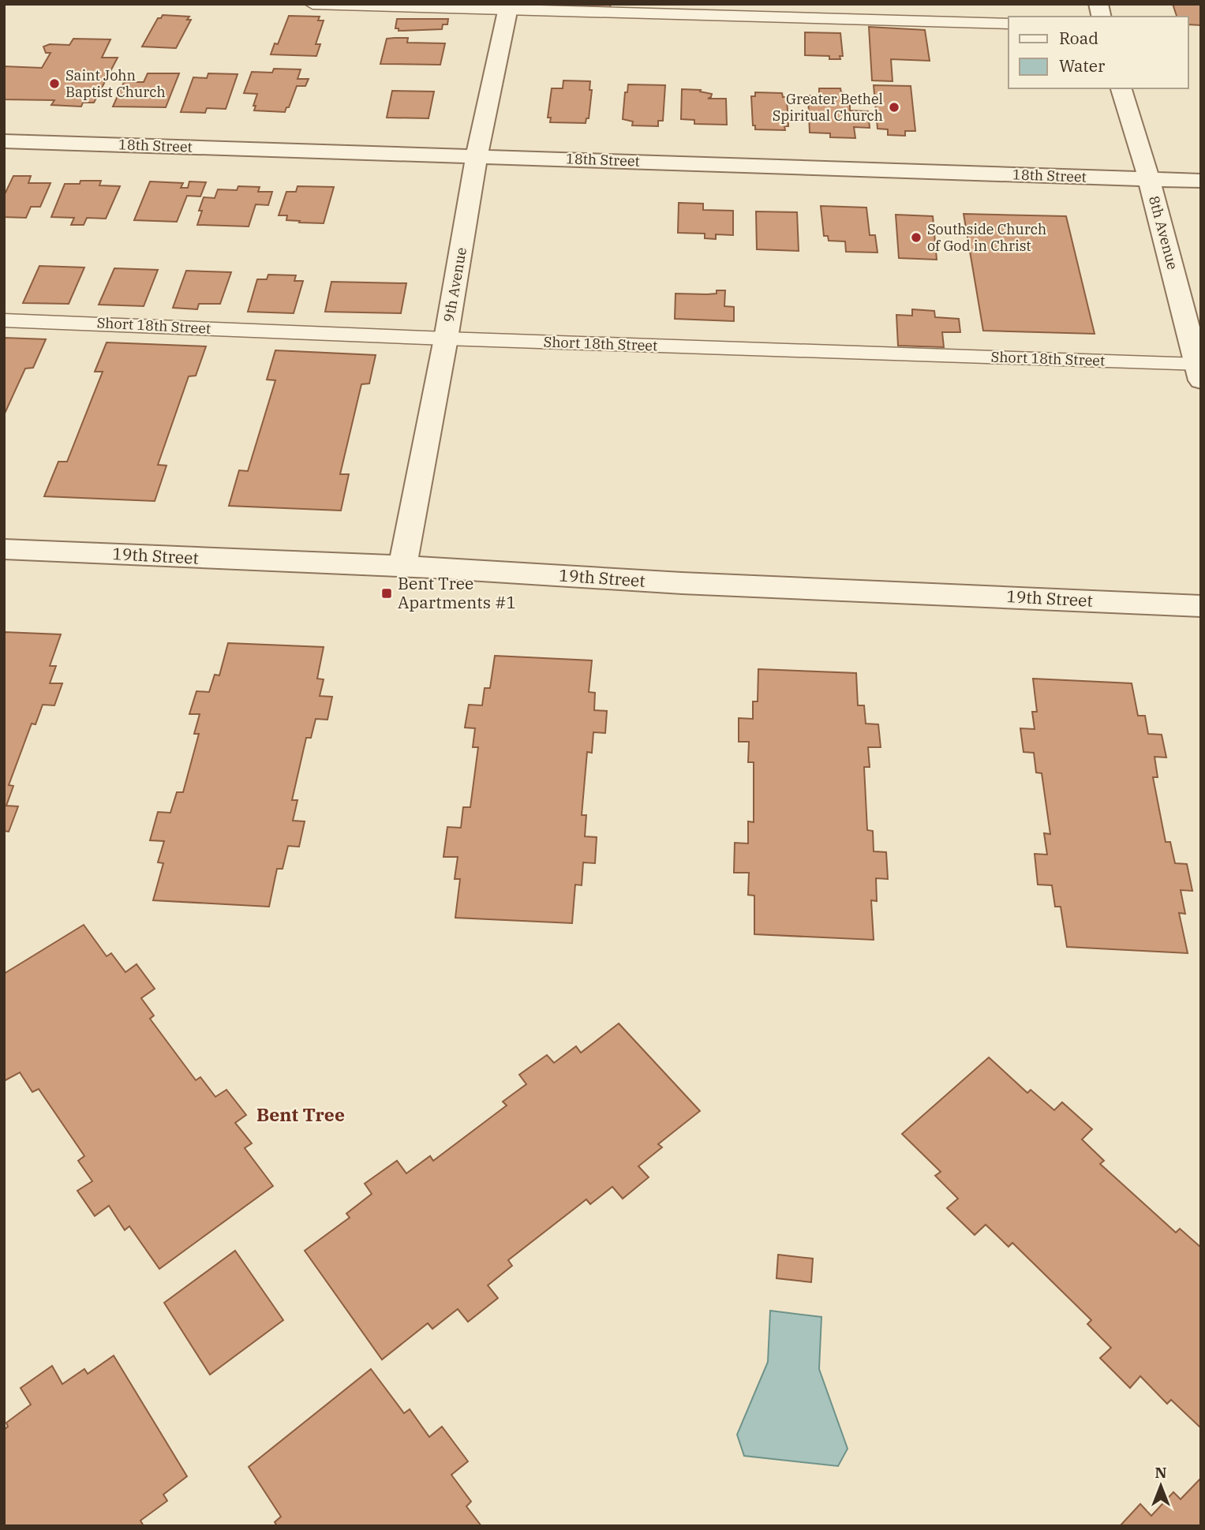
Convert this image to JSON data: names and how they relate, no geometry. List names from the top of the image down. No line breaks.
{"streets":{"street":["18th Street","8th Avenue","9th Avenue","19th Street"],"lane":["Short 18th Street"]},"crossings":[["18th Street","8th Avenue"],["18th Street","9th Avenue"],["8th Avenue","Short 18th Street"],["9th Avenue","Short 18th Street"],["9th Avenue","19th Street"]],"districts":["Bent Tree"],"places":{"other":["Saint John Baptist Church","Greater Bethel Spiritual Church","Southside Church of God in Christ"],"transit":["Bent Tree Apartments #1"]},"legend":["Road","Water"],"north":"top"}
